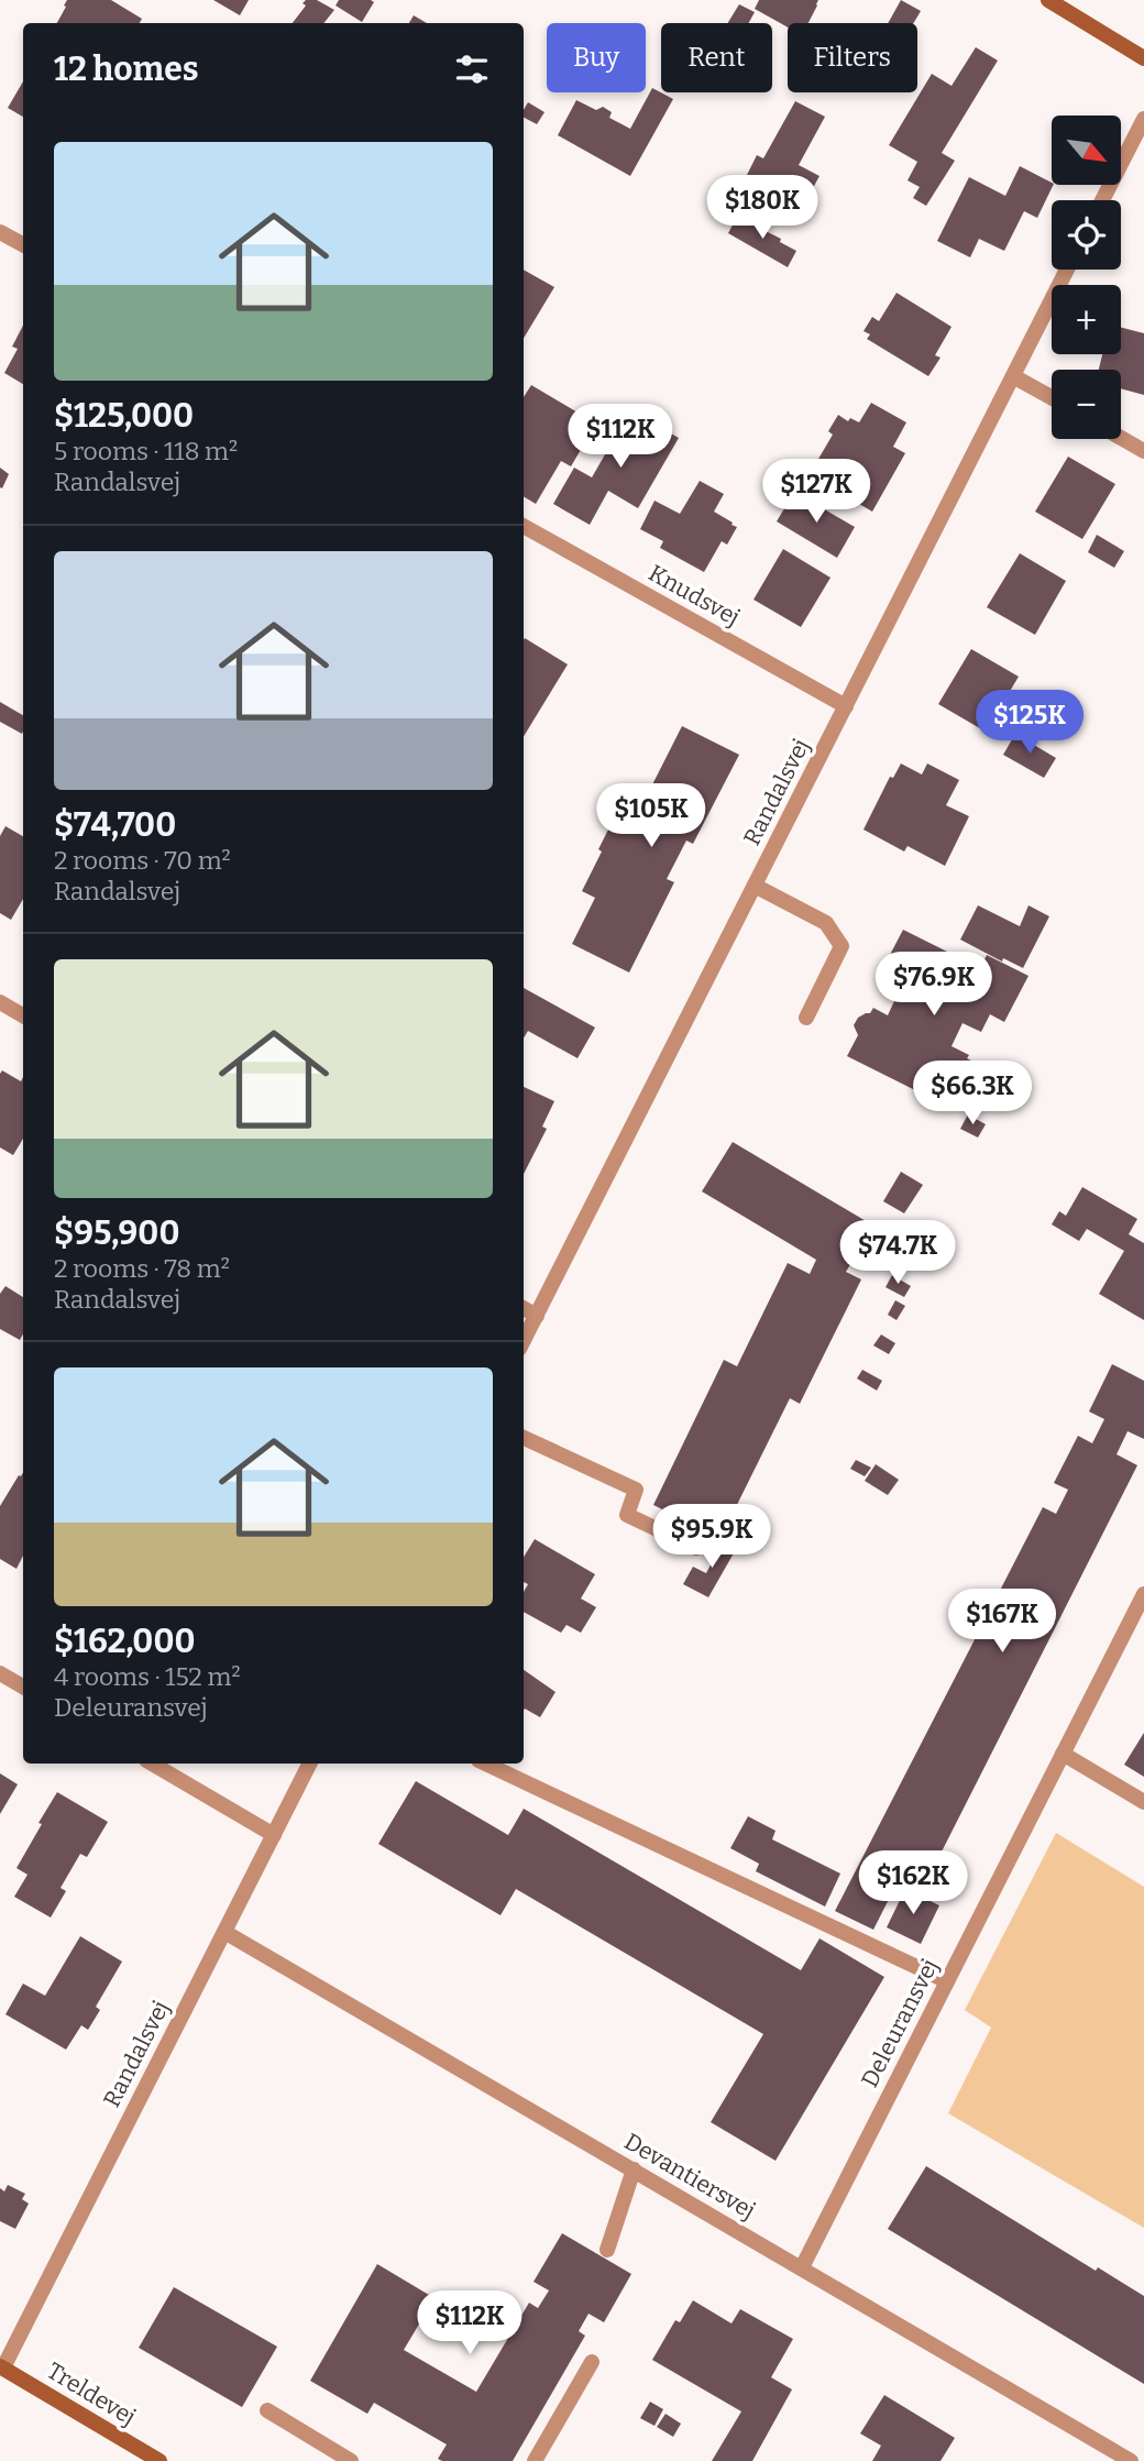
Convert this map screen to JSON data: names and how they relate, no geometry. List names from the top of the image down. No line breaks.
{"streets":{"street":["Knudsvej","Randalsvej","Deleuransvej","Devantiersvej","Treldevej"]},"crossings":[["Knudsvej","Randalsvej"],["Randalsvej","Devantiersvej"],["Randalsvej","Treldevej"],["Deleuransvej","Devantiersvej"]],"north":"bottom right","page":{"chip":["Buy","Rent","Filters"],"heading":"12 homes","map_buttons":["+","−"],"list":[{"name":"$125,000","note":"5 rooms · 118 m² · Randalsvej"},{"name":"$74,700","note":"2 rooms · 70 m² · Randalsvej"},{"name":"$95,900","note":"2 rooms · 78 m² · Randalsvej"},{"name":"$162,000","note":"4 rooms · 152 m² · Deleuransvej"}],"price":["$180K","$112K","$127K","$125K","$105K","$76.9K","$66.3K","$74.7K","$95.9K","$167K","$162K","$112K"]}}
